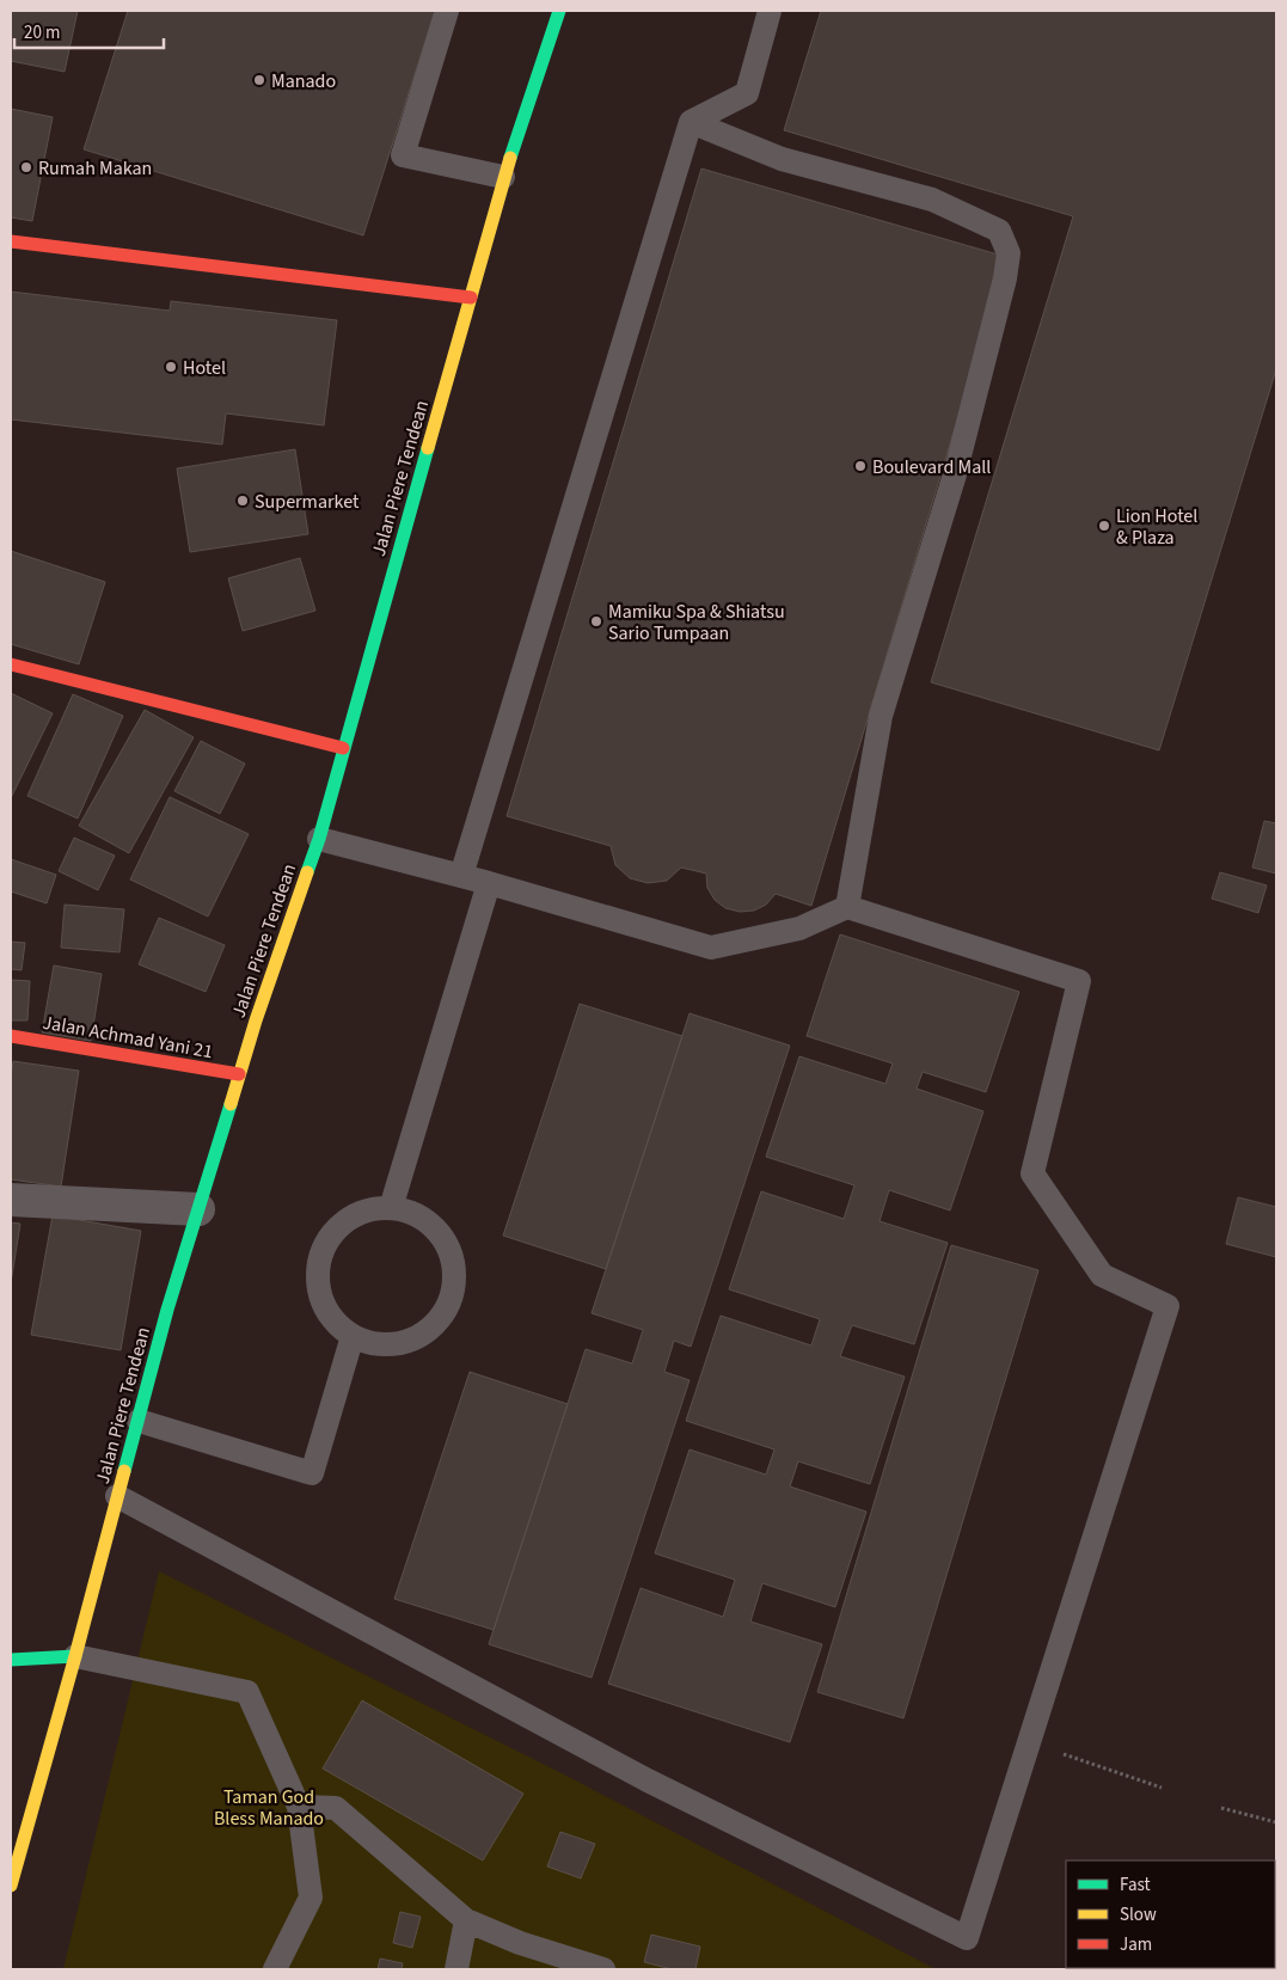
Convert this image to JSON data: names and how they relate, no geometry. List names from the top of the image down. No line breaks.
{"streets":{"main road":["Jalan Piere Tendean","Jalan Achmad Yani 21"]},"crossings":[["Jalan Piere Tendean","Jalan Achmad Yani 21"]],"parks":["Taman God Bless Manado"],"places":["Manado","Rumah Makan","Hotel","Boulevard Mall","Supermarket","Lion Hotel & Plaza","Mamiku Spa & Shiatsu Sario Tumpaan"],"legend":["Fast","Slow","Jam"],"scale_bar":"20 m"}
